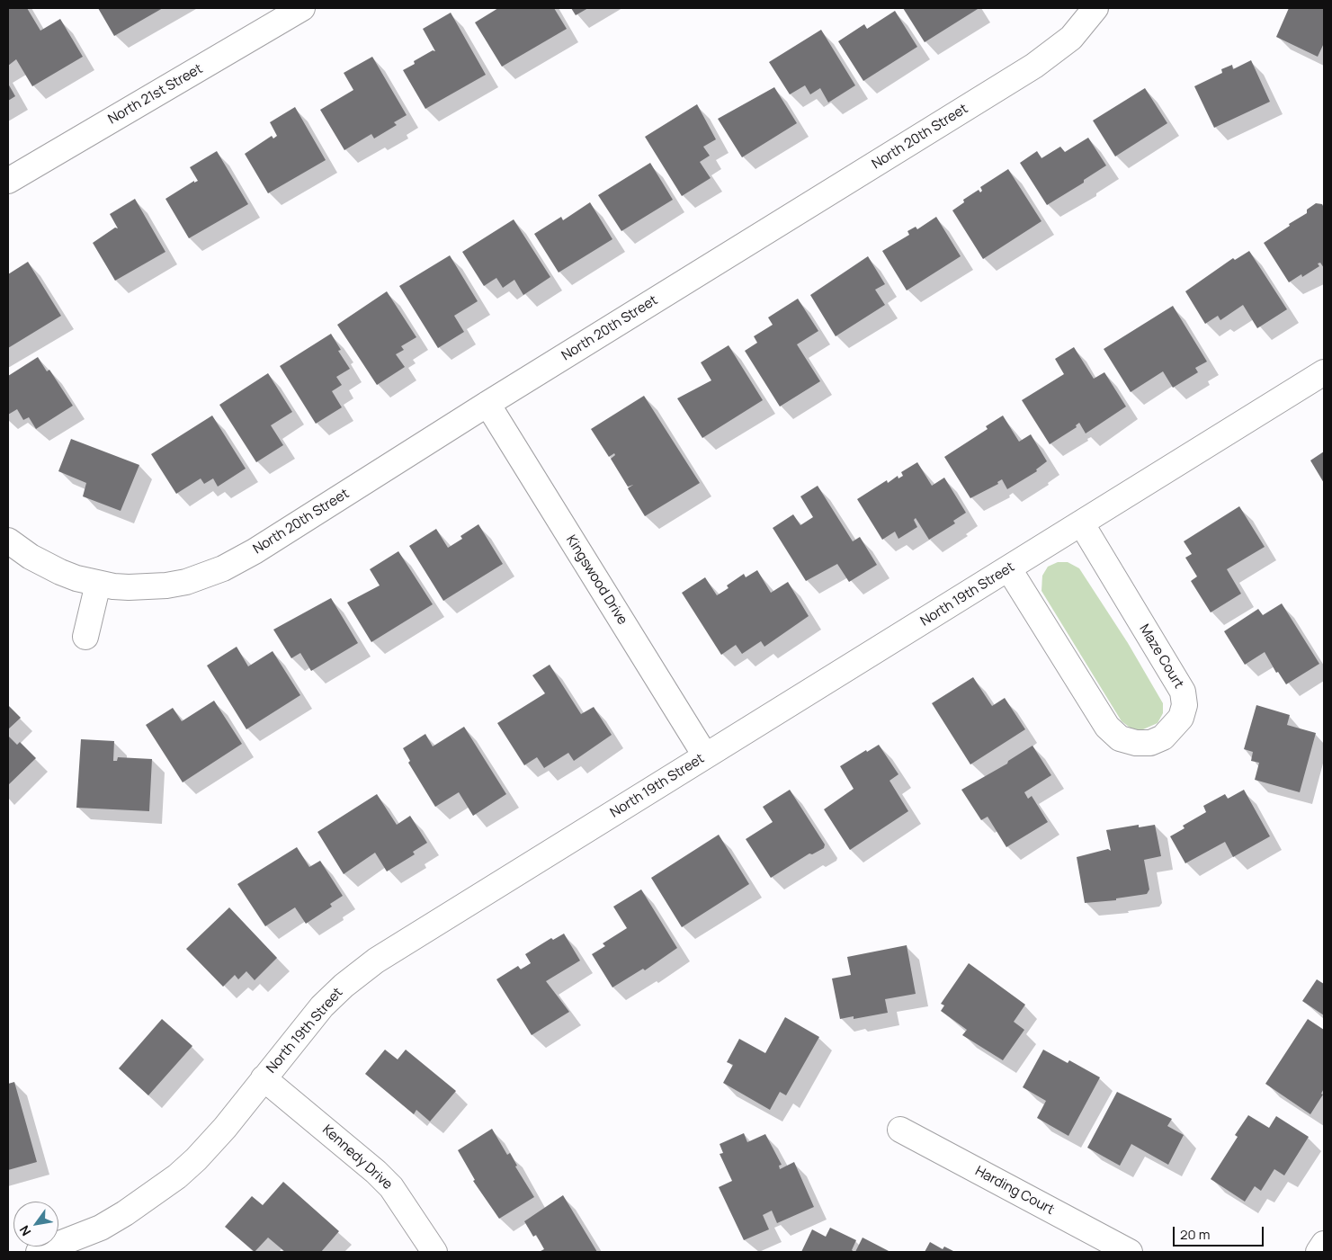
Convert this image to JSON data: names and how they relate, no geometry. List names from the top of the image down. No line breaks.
{"streets":{"street":["North 21st Street","North 20th Street","Kingswood Drive","North 19th Street","Maze Court","Kennedy Drive","Harding Court"]},"crossings":[["North 20th Street","Kingswood Drive"],["Kingswood Drive","North 19th Street"],["North 19th Street","Maze Court"],["North 19th Street","Kennedy Drive"]],"scale_bar":"20 m","north":"bottom left"}
